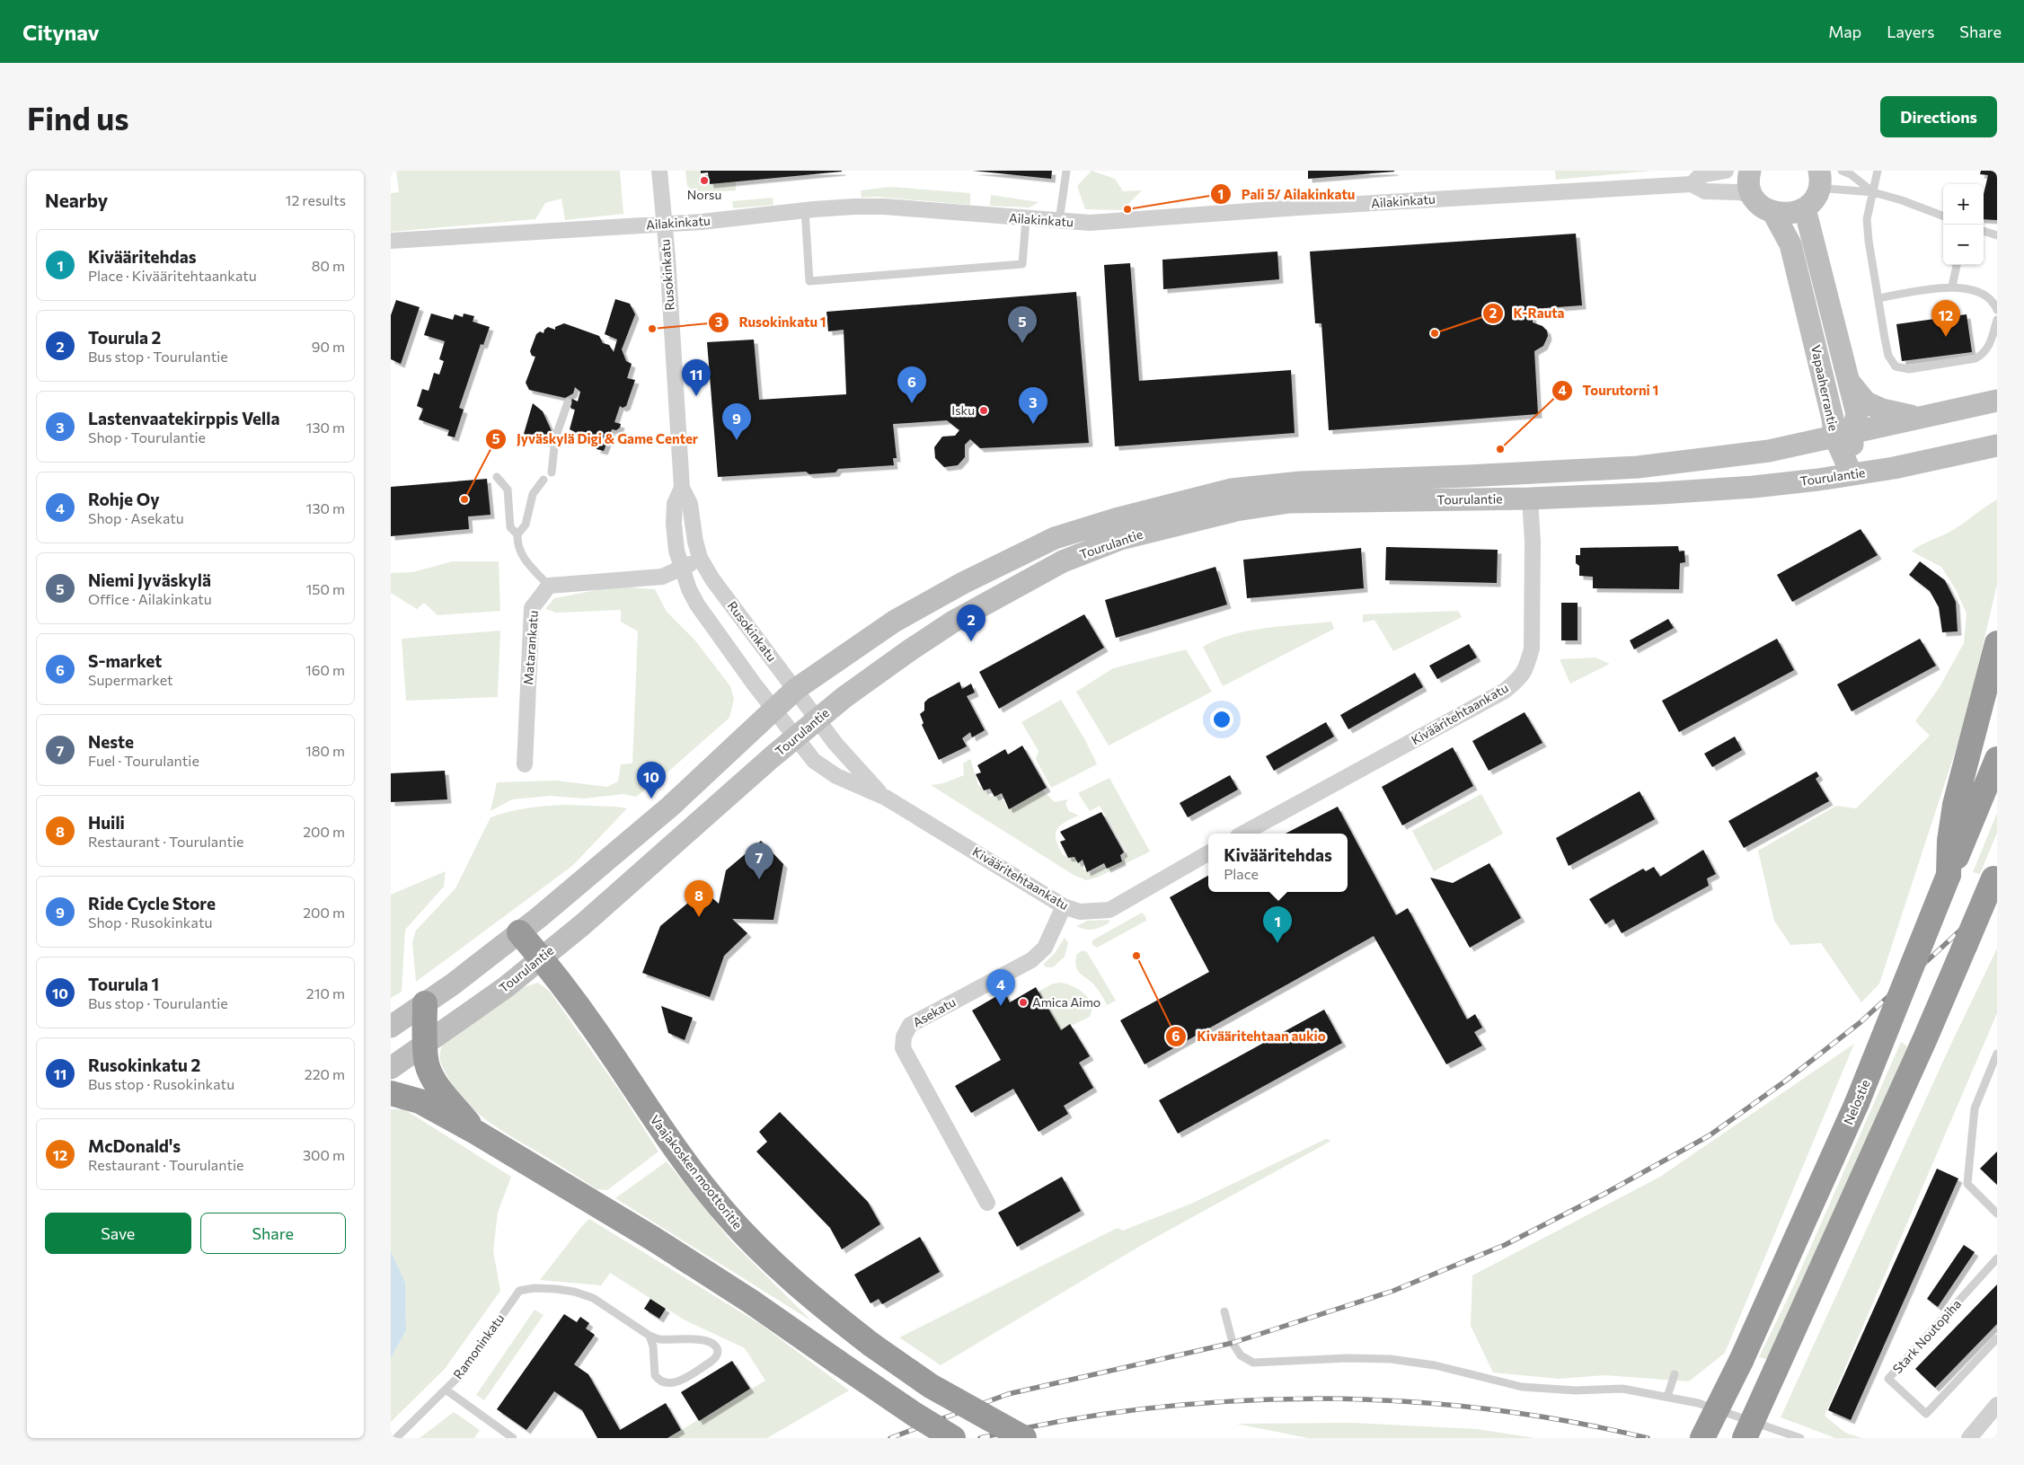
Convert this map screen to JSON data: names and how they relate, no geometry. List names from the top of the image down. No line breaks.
{"streets":{"highway":["Nelostie","Vaajakosken moottoritie"],"main road":["Vapaaherrantie","Tourulantie"],"street":["Ailakinkatu","Rusokinkatu","Matarankatu","Kivääritehtaankatu","Asekatu"],"lane":["Stark Noutopiha","Ramoninkatu"]},"crossings":[["Ailakinkatu","Rusokinkatu"],["Rusokinkatu","Tourulantie"],["Rusokinkatu","Kivääritehtaankatu"],["Vapaaherrantie","Tourulantie"],["Tourulantie","Kivääritehtaankatu"],["Tourulantie","Vaajakosken moottoritie"],["Kivääritehtaankatu","Asekatu"]],"places":["Norsu","Pali 5/ Ailakinkatu","Rusokinkatu 1","K-Rauta","Isku","Tourutorni 1","Jyväskylä Digi & Game Center","Kivääritehtaan aukio","Amica Aimo"],"page":{"header":"Citynav","nav":["Map","Layers","Share"],"buttons":["Directions",["Save","Share"]],"title":"Find us","heading":["Nearby","12 results"],"map_buttons":["+","−"],"list":[{"mark":"1","name":"Kivääritehdas","note":"Place · Kivääritehtaankatu","value":"80 m"},{"mark":"2","name":"Tourula 2","note":"Bus stop · Tourulantie","value":"90 m"},{"mark":"3","name":"Lastenvaatekirppis Vella","note":"Shop · Tourulantie","value":"130 m"},{"mark":"4","name":"Rohje Oy","note":"Shop · Asekatu","value":"130 m"},{"mark":"5","name":"Niemi Jyväskylä","note":"Office · Ailakinkatu","value":"150 m"},{"mark":"6","name":"S-market","note":"Supermarket","value":"160 m"},{"mark":"7","name":"Neste","note":"Fuel · Tourulantie","value":"180 m"},{"mark":"8","name":"Huili","note":"Restaurant · Tourulantie","value":"200 m"},{"mark":"9","name":"Ride Cycle Store","note":"Shop · Rusokinkatu","value":"200 m"},{"mark":"10","name":"Tourula 1","note":"Bus stop · Tourulantie","value":"210 m"},{"mark":"11","name":"Rusokinkatu 2","note":"Bus stop · Rusokinkatu","value":"220 m"},{"mark":"12","name":"McDonald's","note":"Restaurant · Tourulantie","value":"300 m"}],"pins":["12","5","11","6","3","9","2","10","7","8","1","4"],"popup":["Kivääritehdas","Place"]}}
